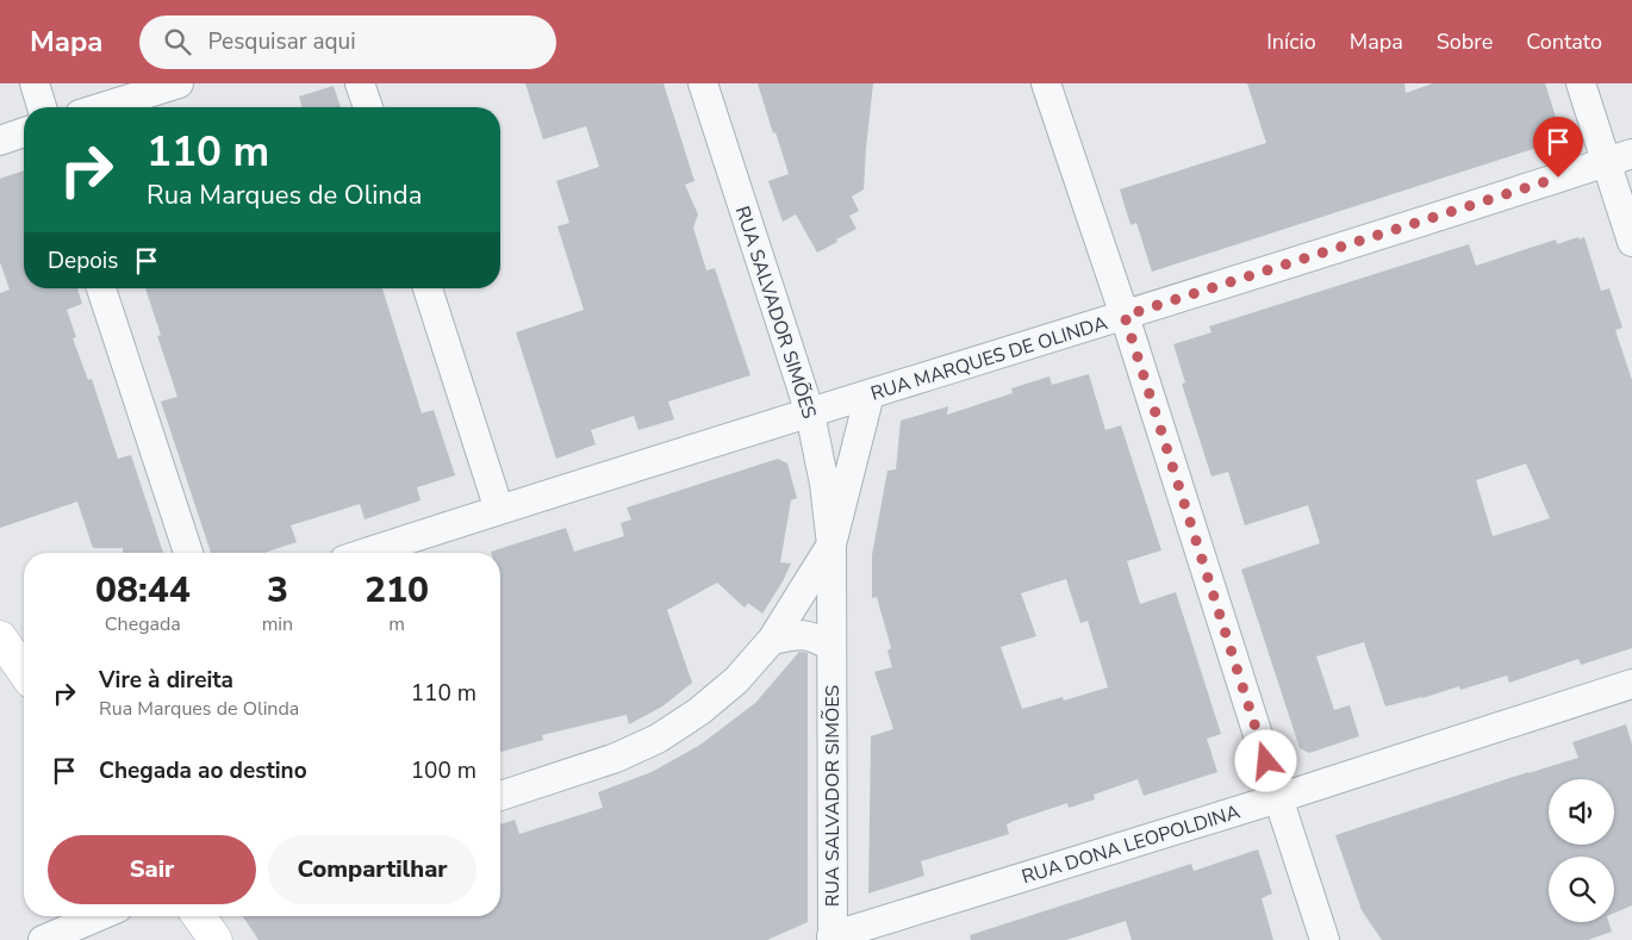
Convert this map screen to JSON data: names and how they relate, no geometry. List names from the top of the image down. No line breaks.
{"streets":{"street":["RUA SALVADOR SIMÕES","RUA MARQUES DE OLINDA","RUA DONA LEOPOLDINA"]},"crossings":[["RUA SALVADOR SIMÕES","RUA MARQUES DE OLINDA"],["RUA SALVADOR SIMÕES","RUA DONA LEOPOLDINA"]],"page":{"header":"Mapa","search":"Pesquisar aqui","nav":["Início","Mapa","Sobre","Contato"],"turn":["110 m","Rua Marques de Olinda"],"then":"Depois","eta":["08:44","Chegada","3","min","210","m"],"list":[{"name":"Vire à direita","note":"Rua Marques de Olinda","value":"110 m"},{"name":"Chegada ao destino","value":"100 m"}],"buttons":["Sair","Compartilhar"]}}
